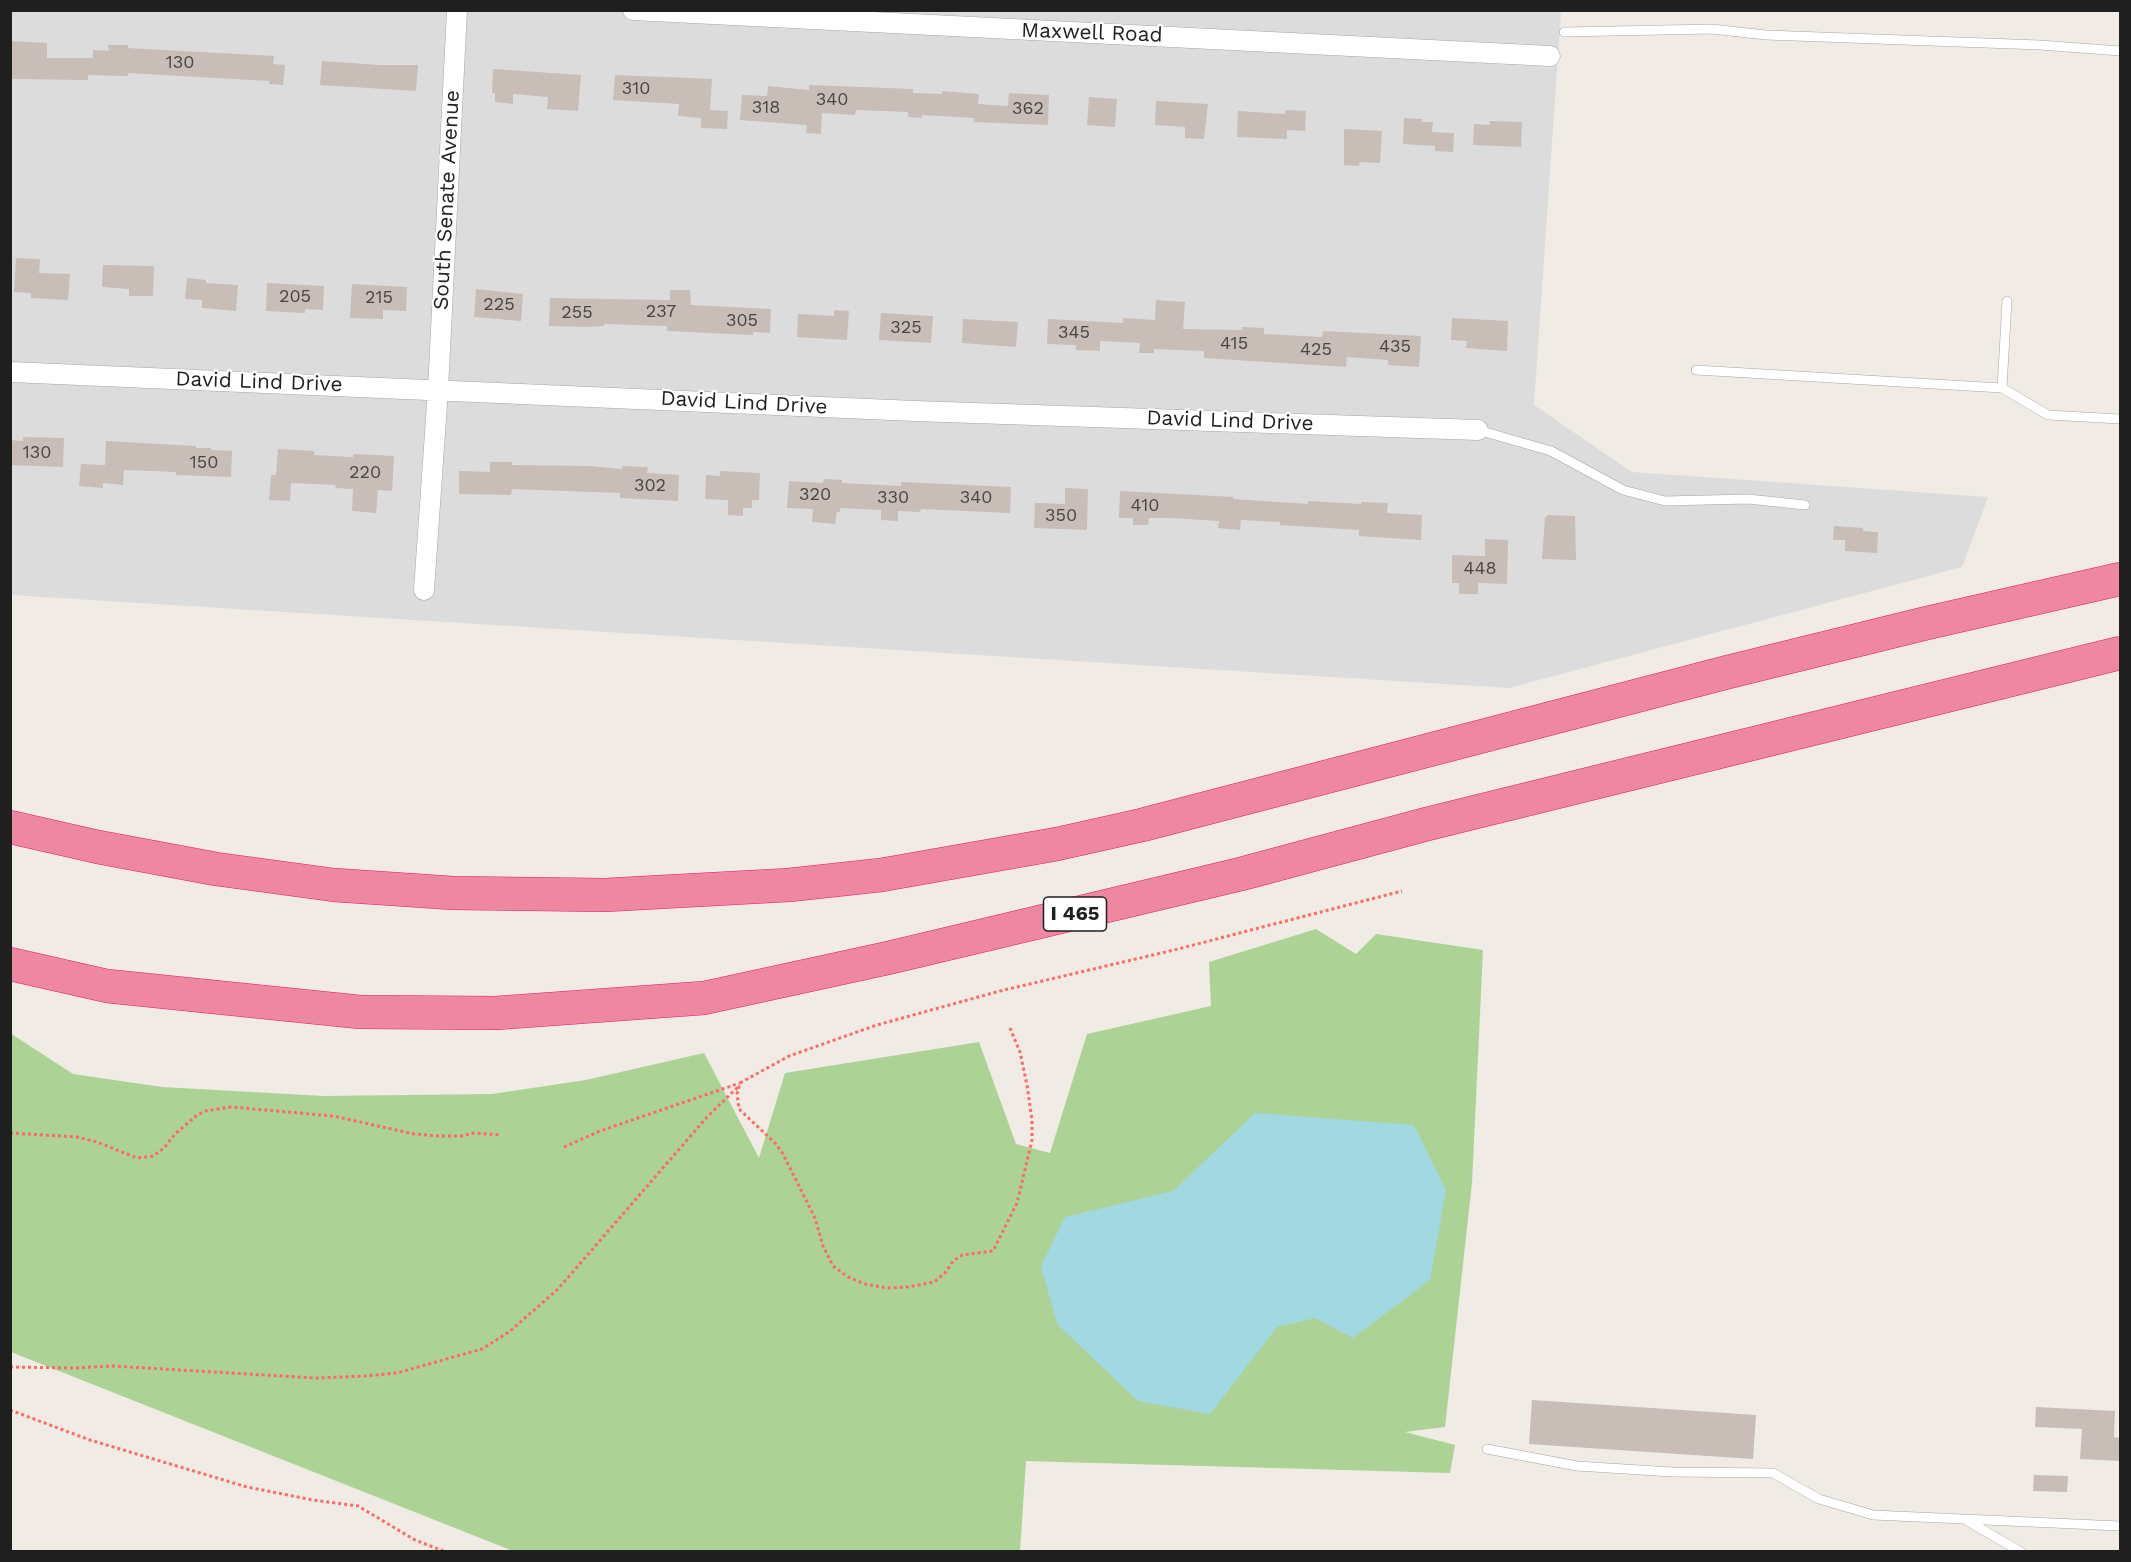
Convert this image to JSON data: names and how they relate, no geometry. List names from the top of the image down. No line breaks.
{"streets":{"highway":["I 465"],"street":["Maxwell Road","South Senate Avenue","David Lind Drive"]},"crossings":[["South Senate Avenue","David Lind Drive"]],"house_numbers":["130","310","340","318","362","205","215","225","237","255","305","325","345","415","435","425","130","150","220","302","320","330","340","410","350","448"]}
